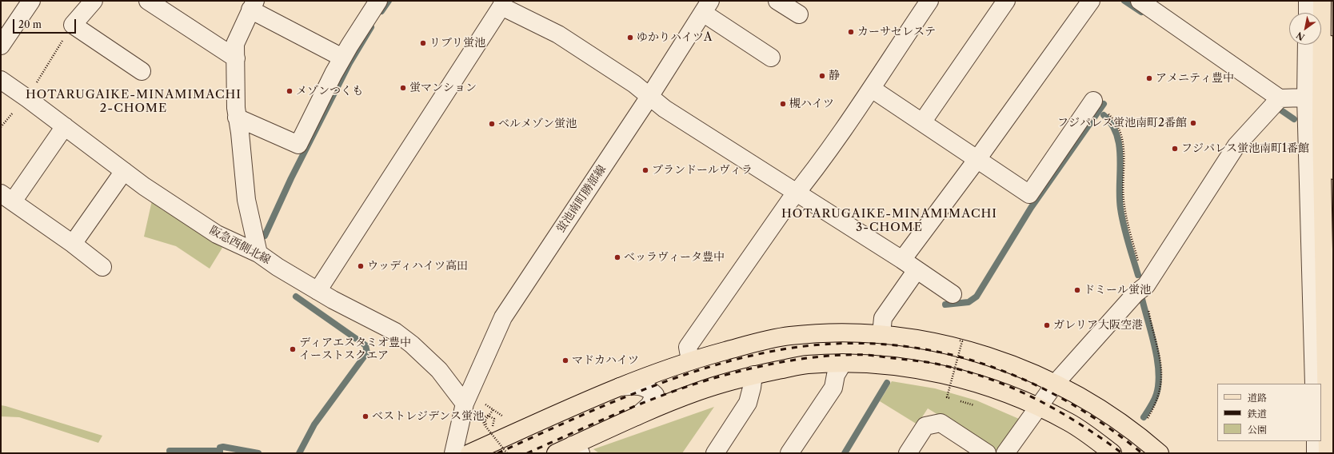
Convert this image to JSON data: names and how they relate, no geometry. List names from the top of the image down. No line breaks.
{"streets":{"street":["蛍池南町勝部線","阪急西側北線"]},"crossings":[["蛍池南町勝部線","阪急西側北線"]],"districts":["HOTARUGAIKE-MINAMIMACHI 2-CHOME","HOTARUGAIKE-MINAMIMACHI 3-CHOME"],"places":["カーサセレステ","ゆかりハイツA","リブリ蛍池","静","アメニティ豊中","蛍マンション","メゾンつくも","槻ハイツ","フジパレス蛍池南町2番館","ベルメゾン蛍池","フジパレス蛍池南町1番館","プランドールヴィラ","ベッラヴィータ豊中","ウッディハイツ高田","ドミール蛍池","ガレリア大阪空港","ディアエスタミオ豊中 イーストスクエア","マドカハイツ","ベストレジデンス蛍池"],"legend":["道路","鉄道","公園"],"scale_bar":"20 m","north":"bottom left"}
